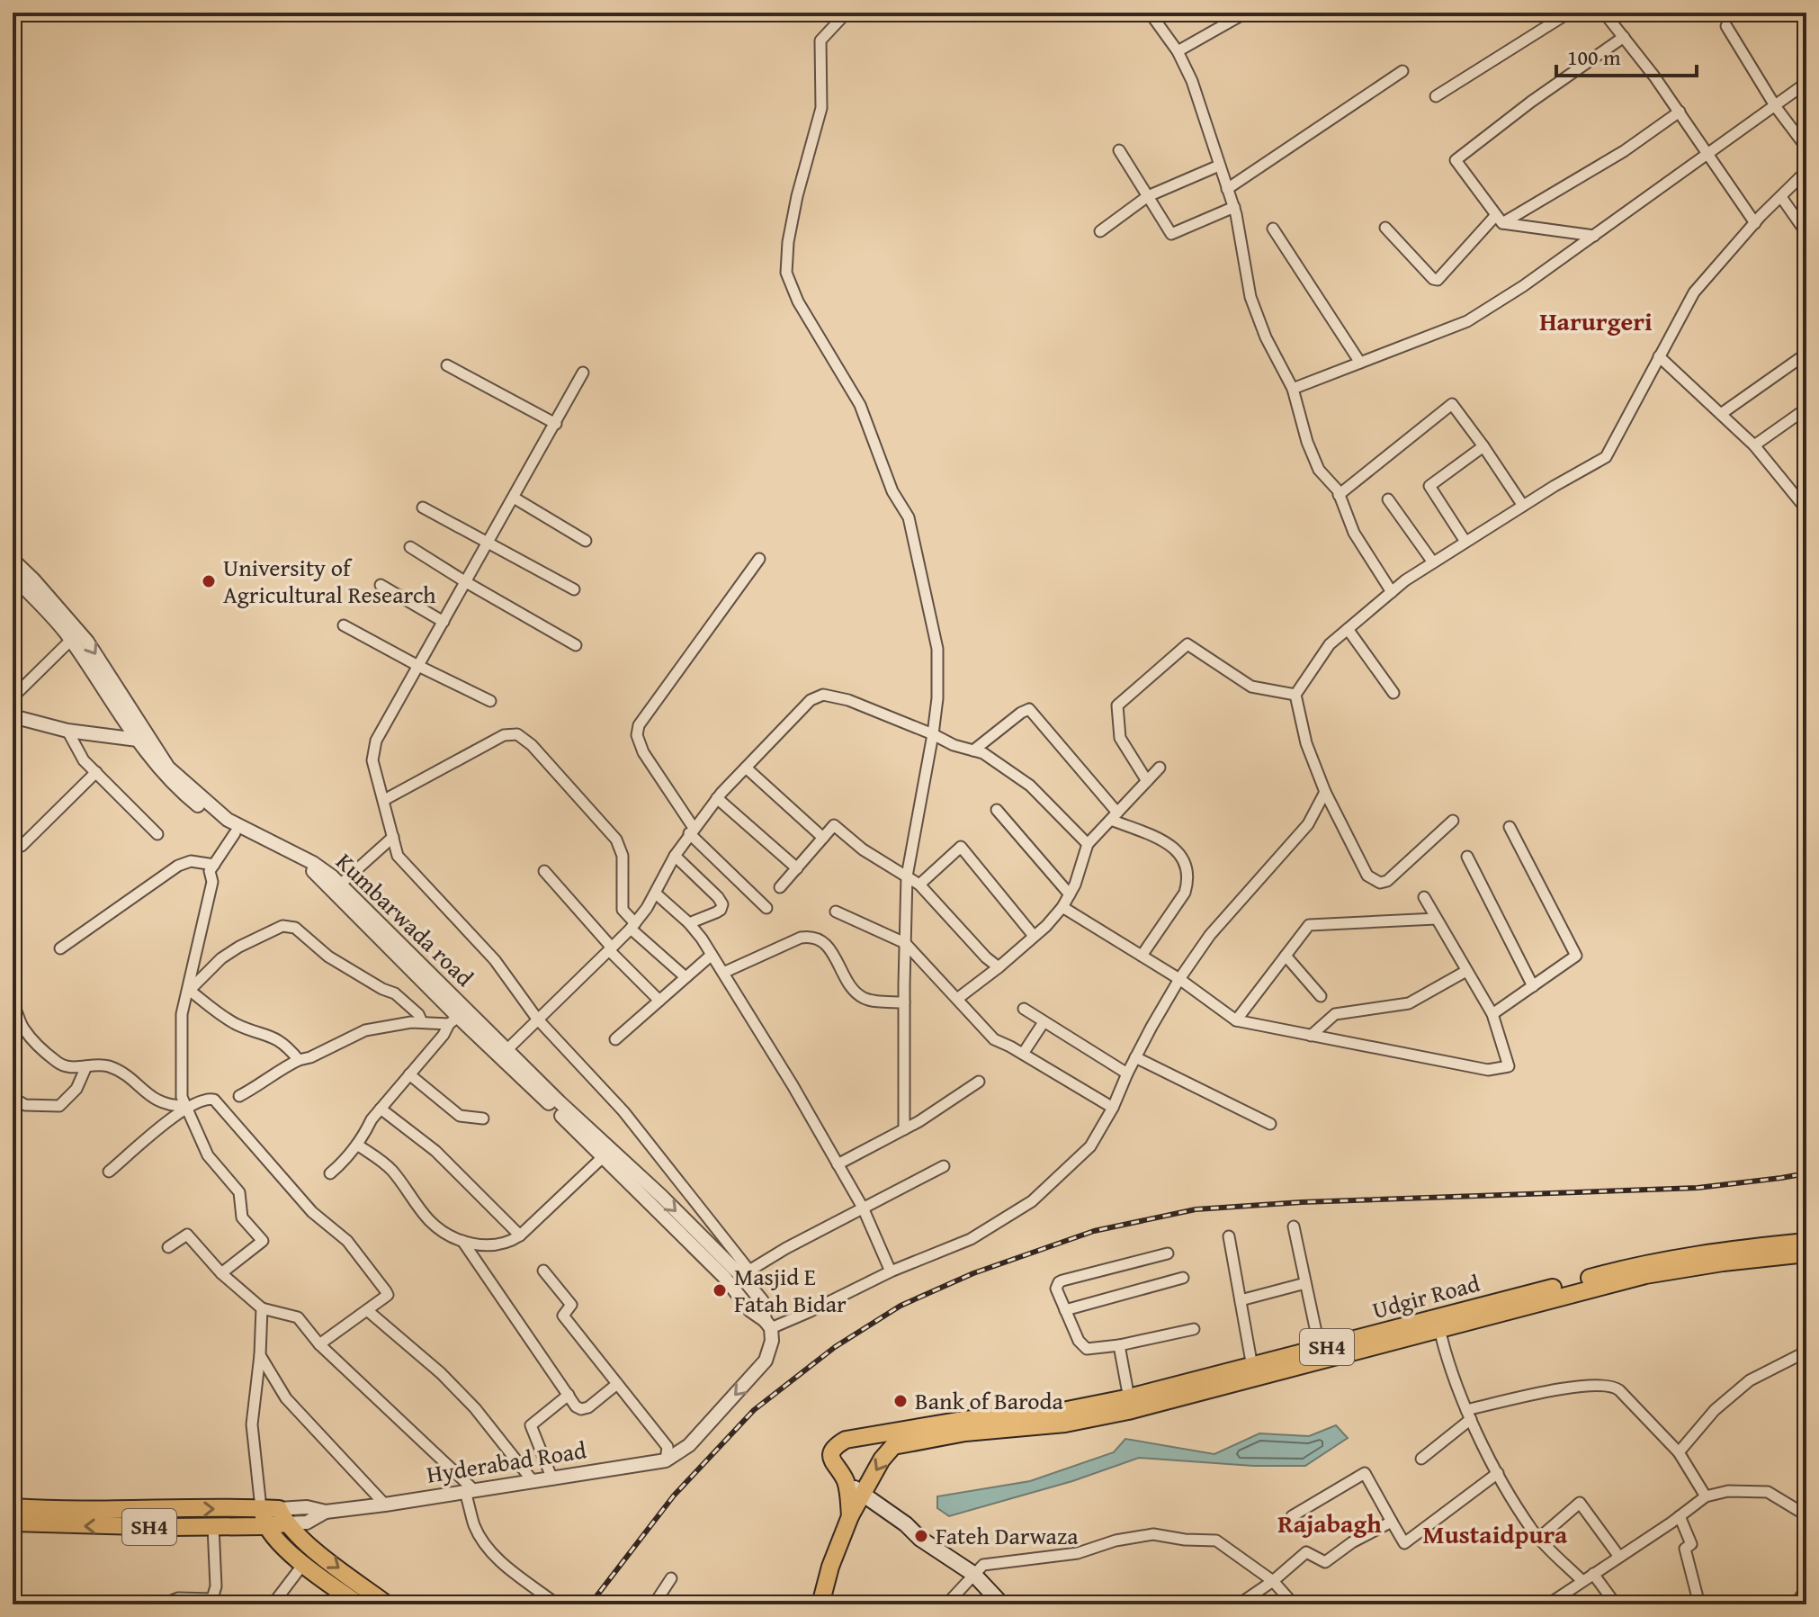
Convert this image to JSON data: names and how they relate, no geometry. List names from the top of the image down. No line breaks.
{"streets":{"main road":["Udgir Road","SH4","Hyderabad Road"],"street":["Kumbarwada road"]},"crossings":[["Kumbarwada road","Hyderabad Road"]],"districts":["Harurgeri","Rajabagh","Mustaidpura"],"places":["University of Agricultural Research","Masjid E Fatah Bidar","Bank of Baroda","Fateh Darwaza"],"scale_bar":"100 m"}
